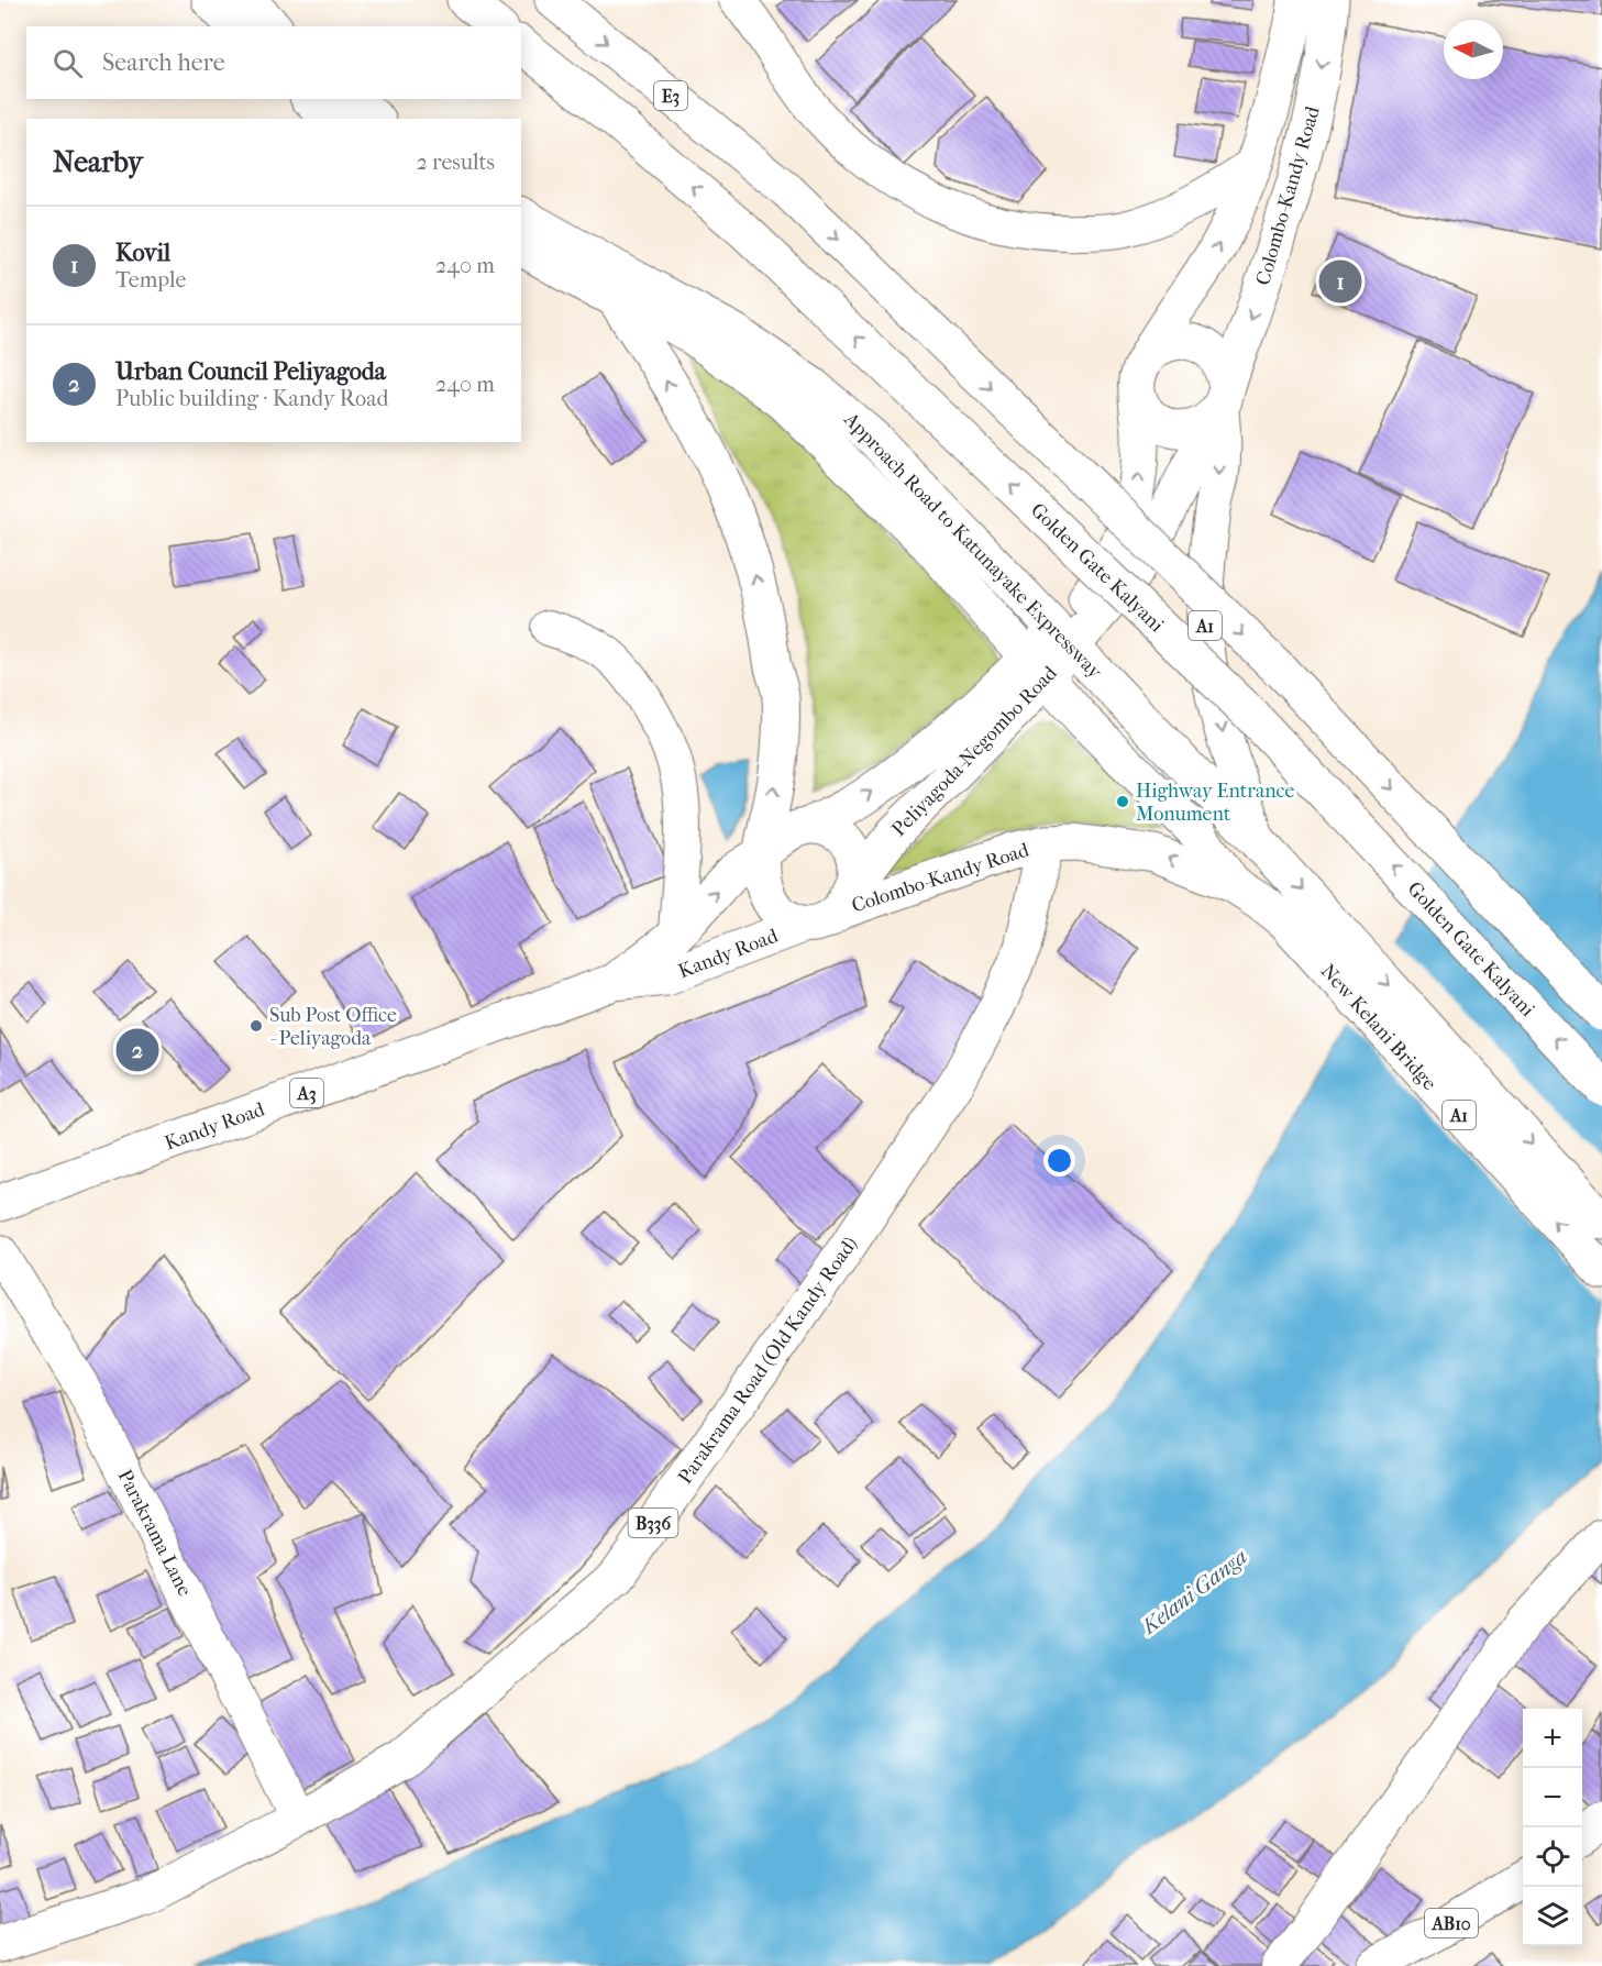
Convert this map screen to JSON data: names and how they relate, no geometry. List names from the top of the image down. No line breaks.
{"streets":{"main road":["E3","Colombo-Kandy Road","Approach Road to Katunayake Expressway","Golden Gate Kalyani","A1","Peliyagoda-Negombo Road","Kandy Road","New Kelani Bridge","A3","Parakrama Road (Old Kandy Road)","B336","AB10"],"street":["Parakrama Lane"]},"crossings":[["Colombo-Kandy Road","Approach Road to Katunayake Expressway"],["Colombo-Kandy Road","A1"],["Colombo-Kandy Road","Peliyagoda-Negombo Road"],["Colombo-Kandy Road","Kandy Road"],["Colombo-Kandy Road","Parakrama Road (Old Kandy Road)"],["Approach Road to Katunayake Expressway","A1"],["A1","New Kelani Bridge"],["Peliyagoda-Negombo Road","Kandy Road"],["Parakrama Road (Old Kandy Road)","Parakrama Lane"]],"water":["Kelani Ganga"],"places":["Highway Entrance Monument","Sub Post Office - Peliyagoda"],"north":"left","page":{"search":"Search here","heading":["Nearby","2 results"],"list":[{"mark":"1","name":"Kovil","note":"Temple","value":"240 m"},{"mark":"2","name":"Urban Council Peliyagoda","note":"Public building · Kandy Road","value":"240 m"}],"pins":["1","2"],"map_buttons":["+","−"]}}
